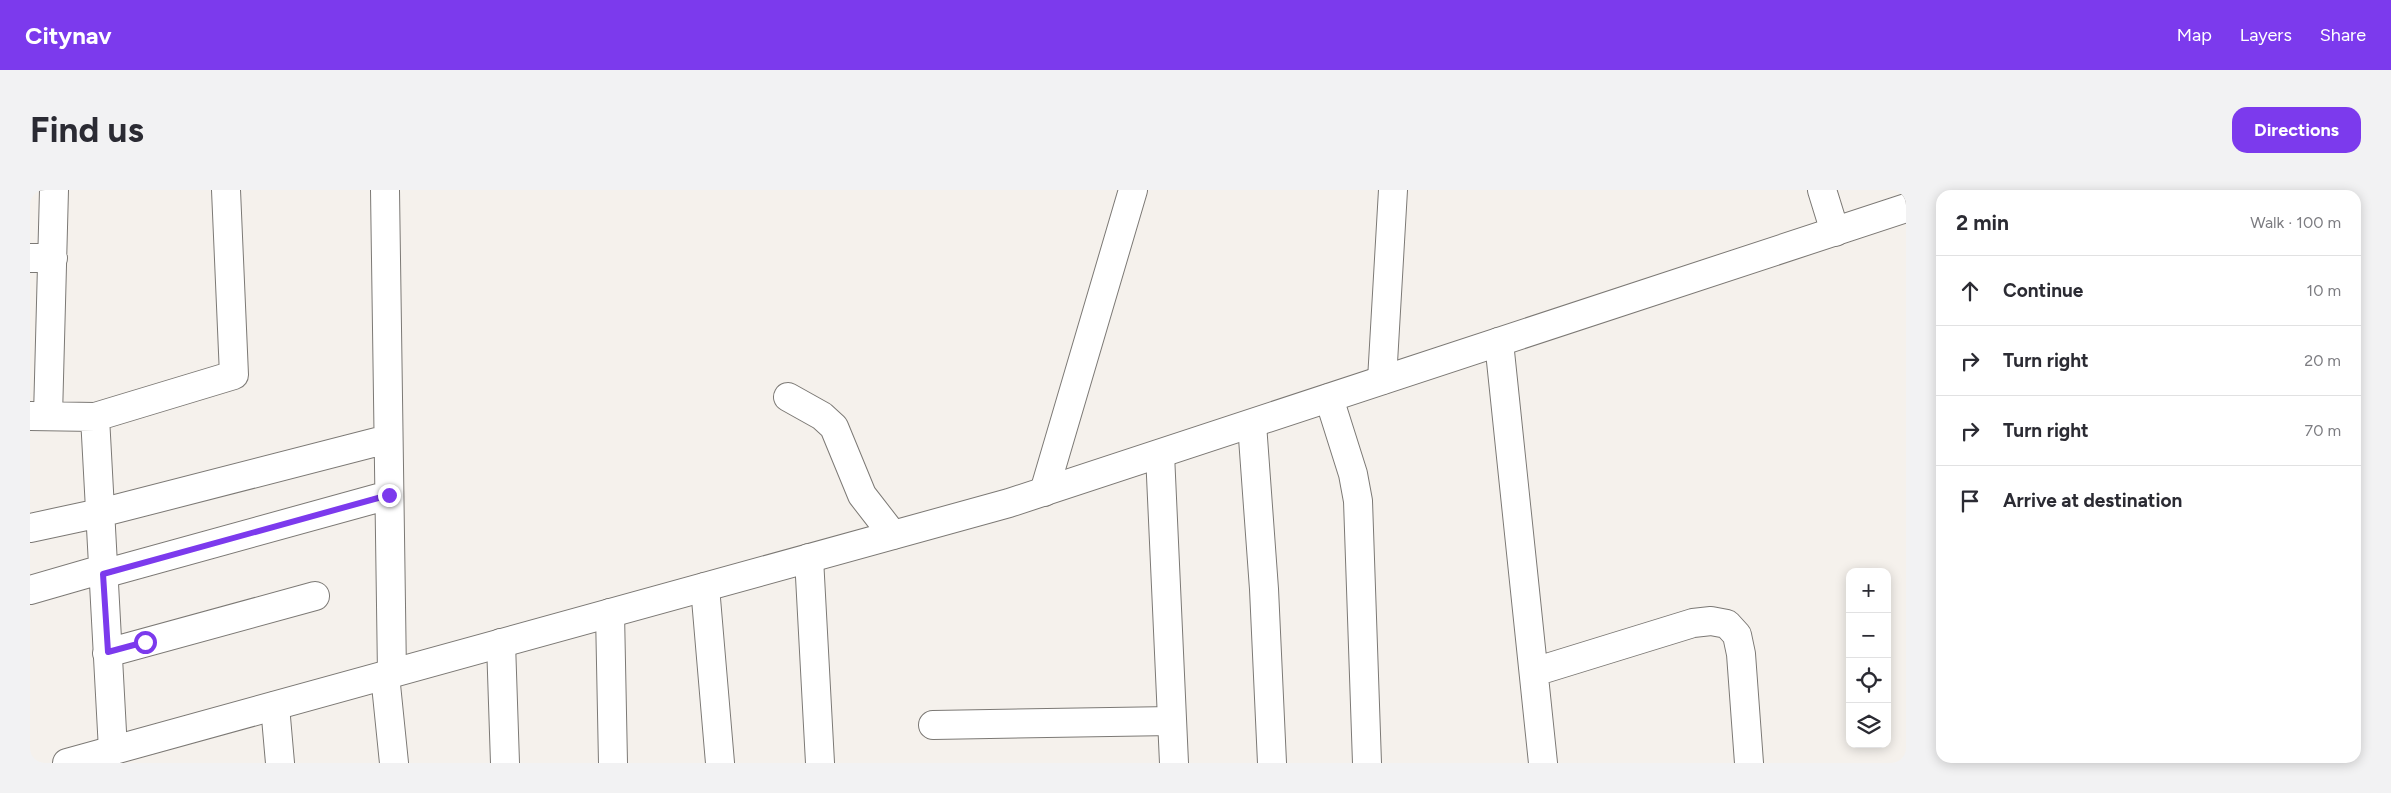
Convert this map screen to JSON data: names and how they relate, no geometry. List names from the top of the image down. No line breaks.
{"page":{"header":"Citynav","nav":["Map","Layers","Share"],"buttons":"Directions","title":"Find us","heading":["2 min","Walk · 100 m"],"list":[["Continue","10 m"],["Turn right","20 m"],["Turn right","70 m"],"Arrive at destination"],"map_buttons":["+","−"]}}
